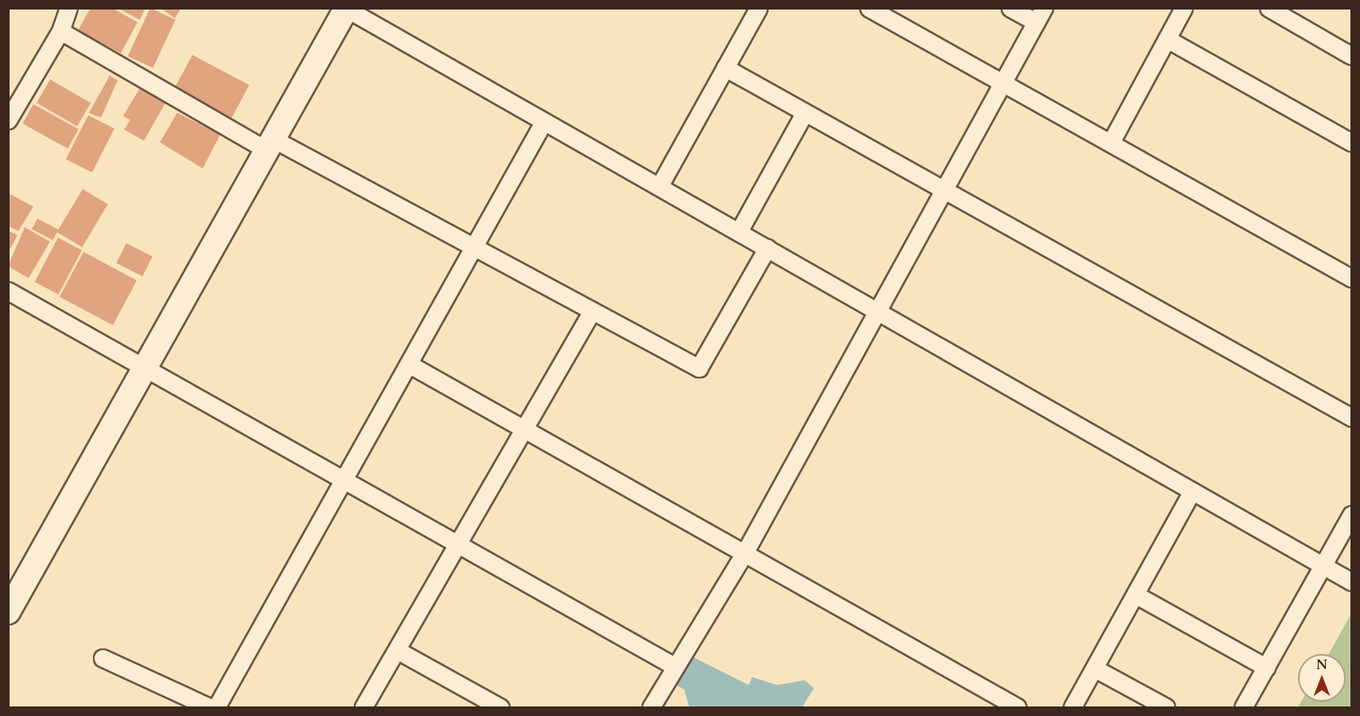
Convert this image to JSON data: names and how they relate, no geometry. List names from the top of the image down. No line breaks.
{"north":"top"}
